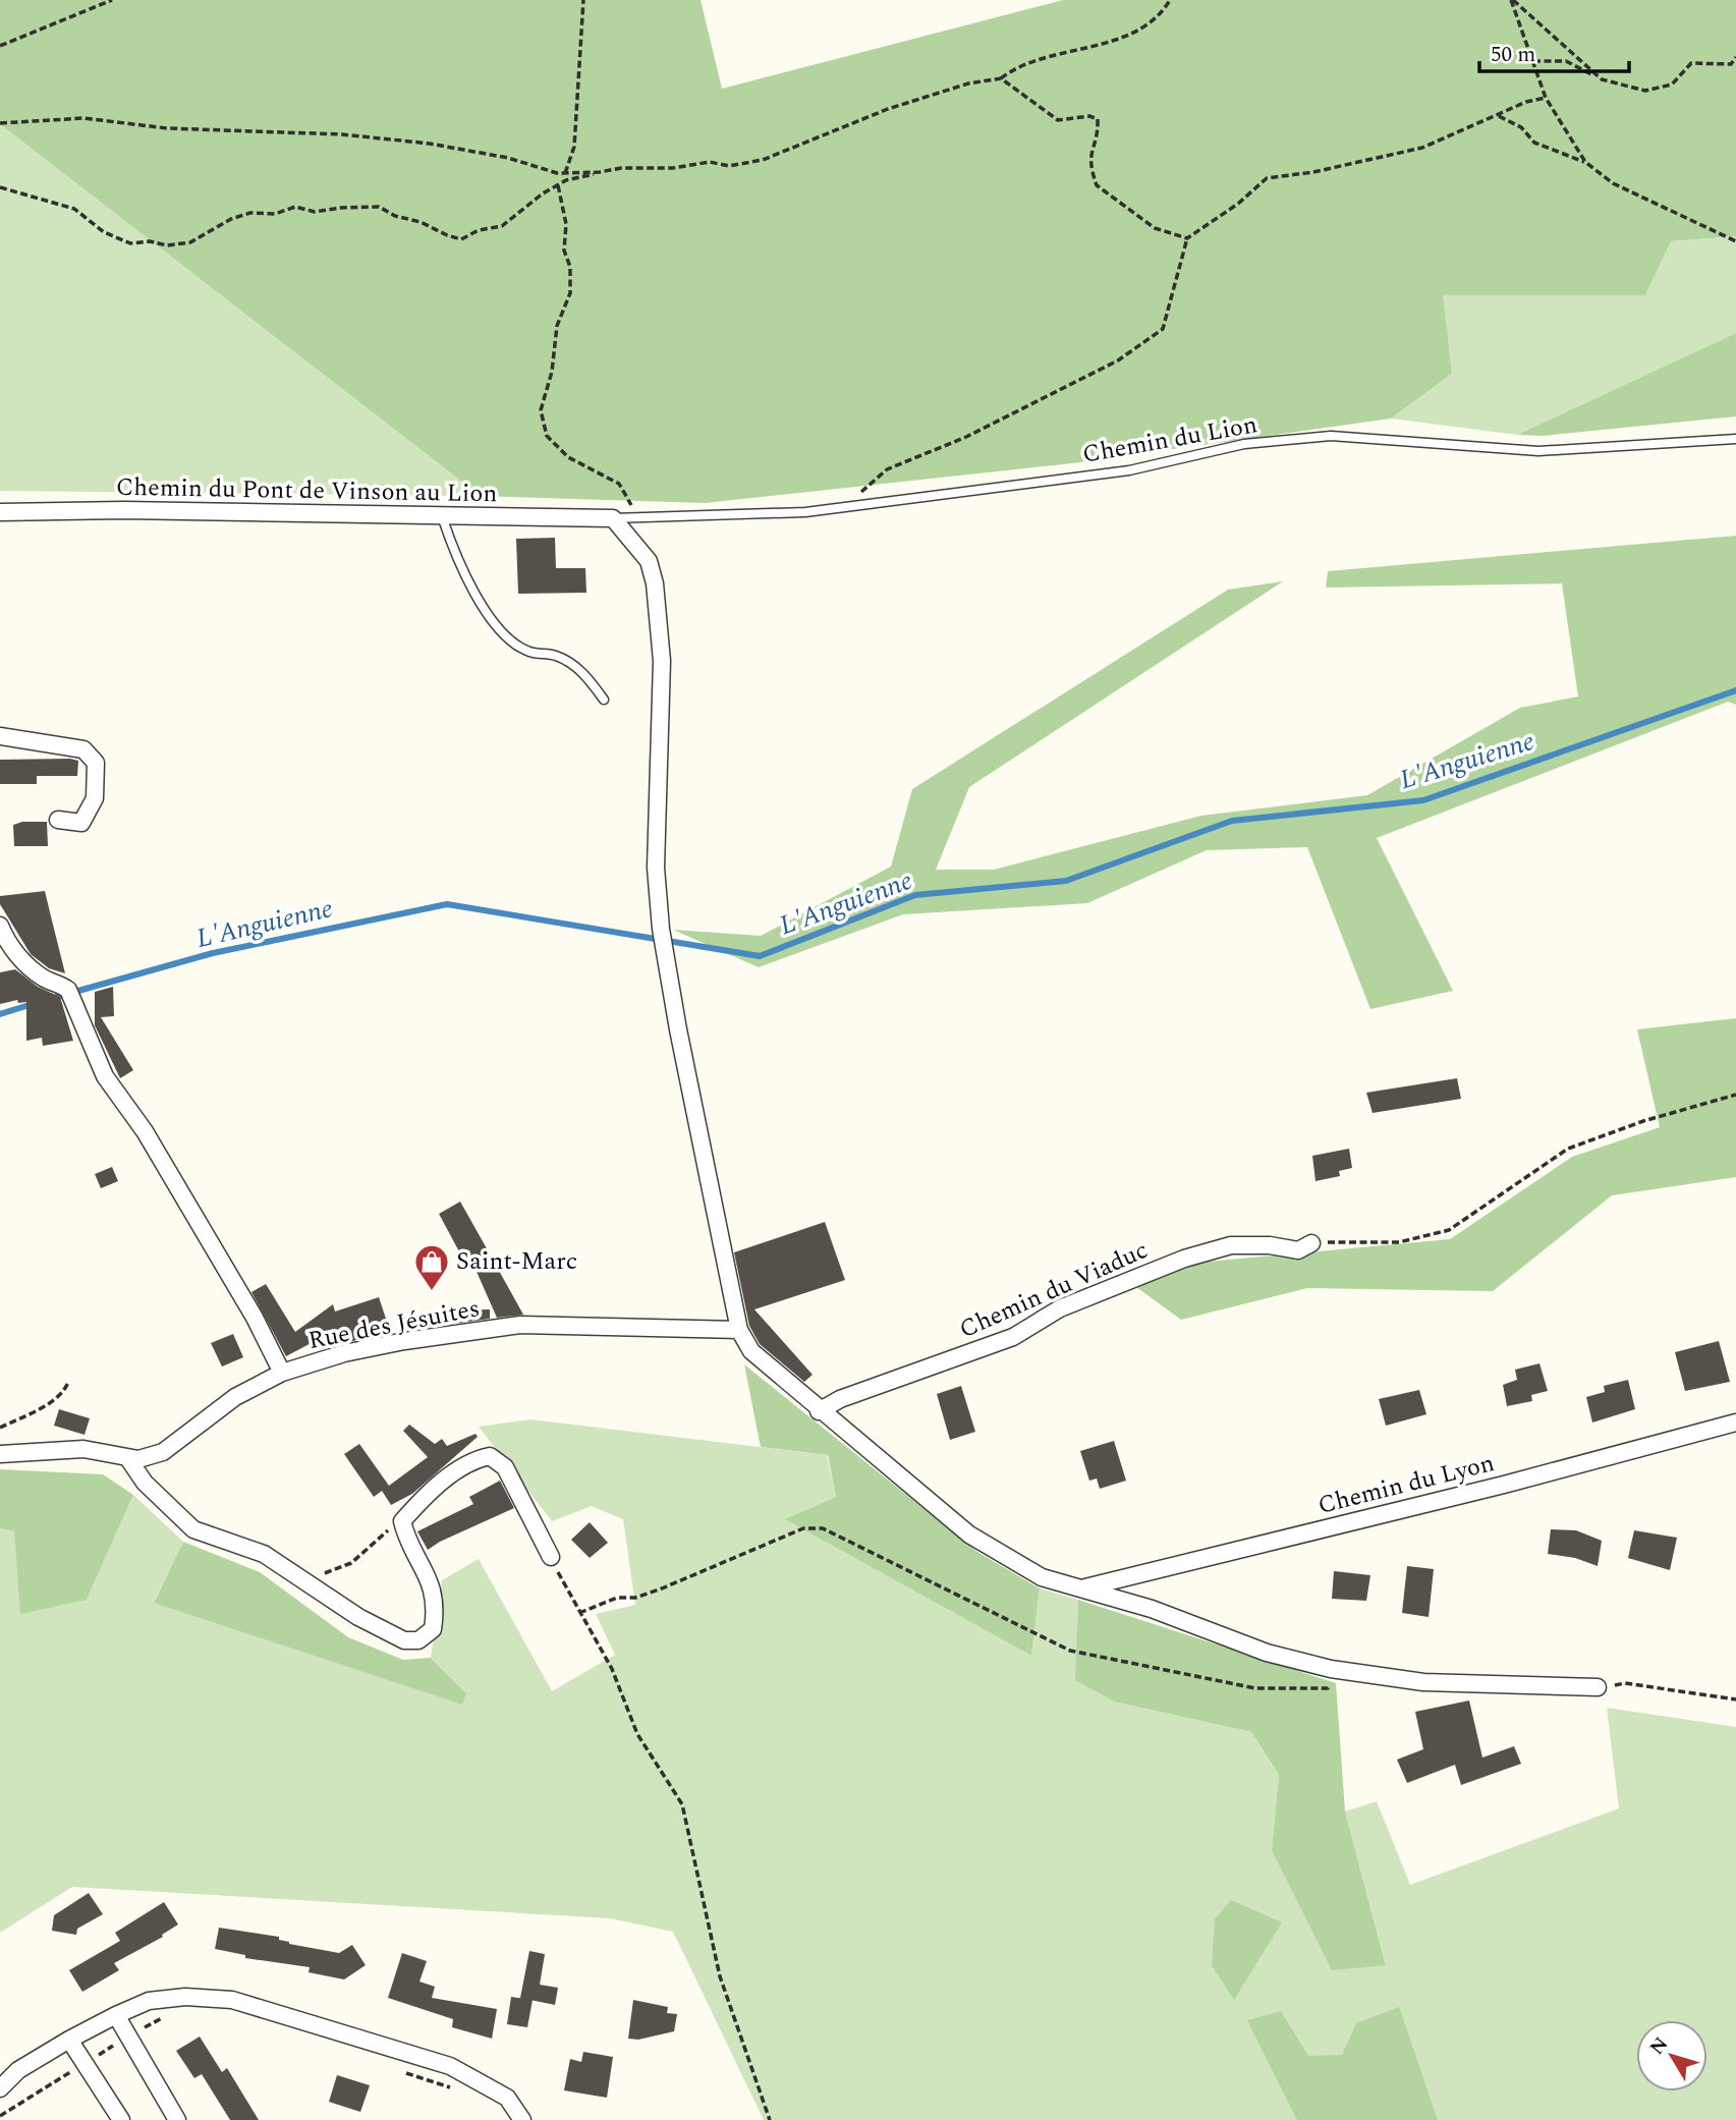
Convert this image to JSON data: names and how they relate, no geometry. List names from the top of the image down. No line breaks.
{"streets":{"street":["Chemin du Pont de Vinson au Lion","Chemin du Viaduc","Rue des Jésuites","Chemin du Lyon"],"lane":["Chemin du Lion"]},"crossings":[["Chemin du Lion","Chemin du Pont de Vinson au Lion"]],"water":["L'Anguienne"],"places":{"shop":["Saint-Marc"]},"scale_bar":"50 m","north":"top left"}
